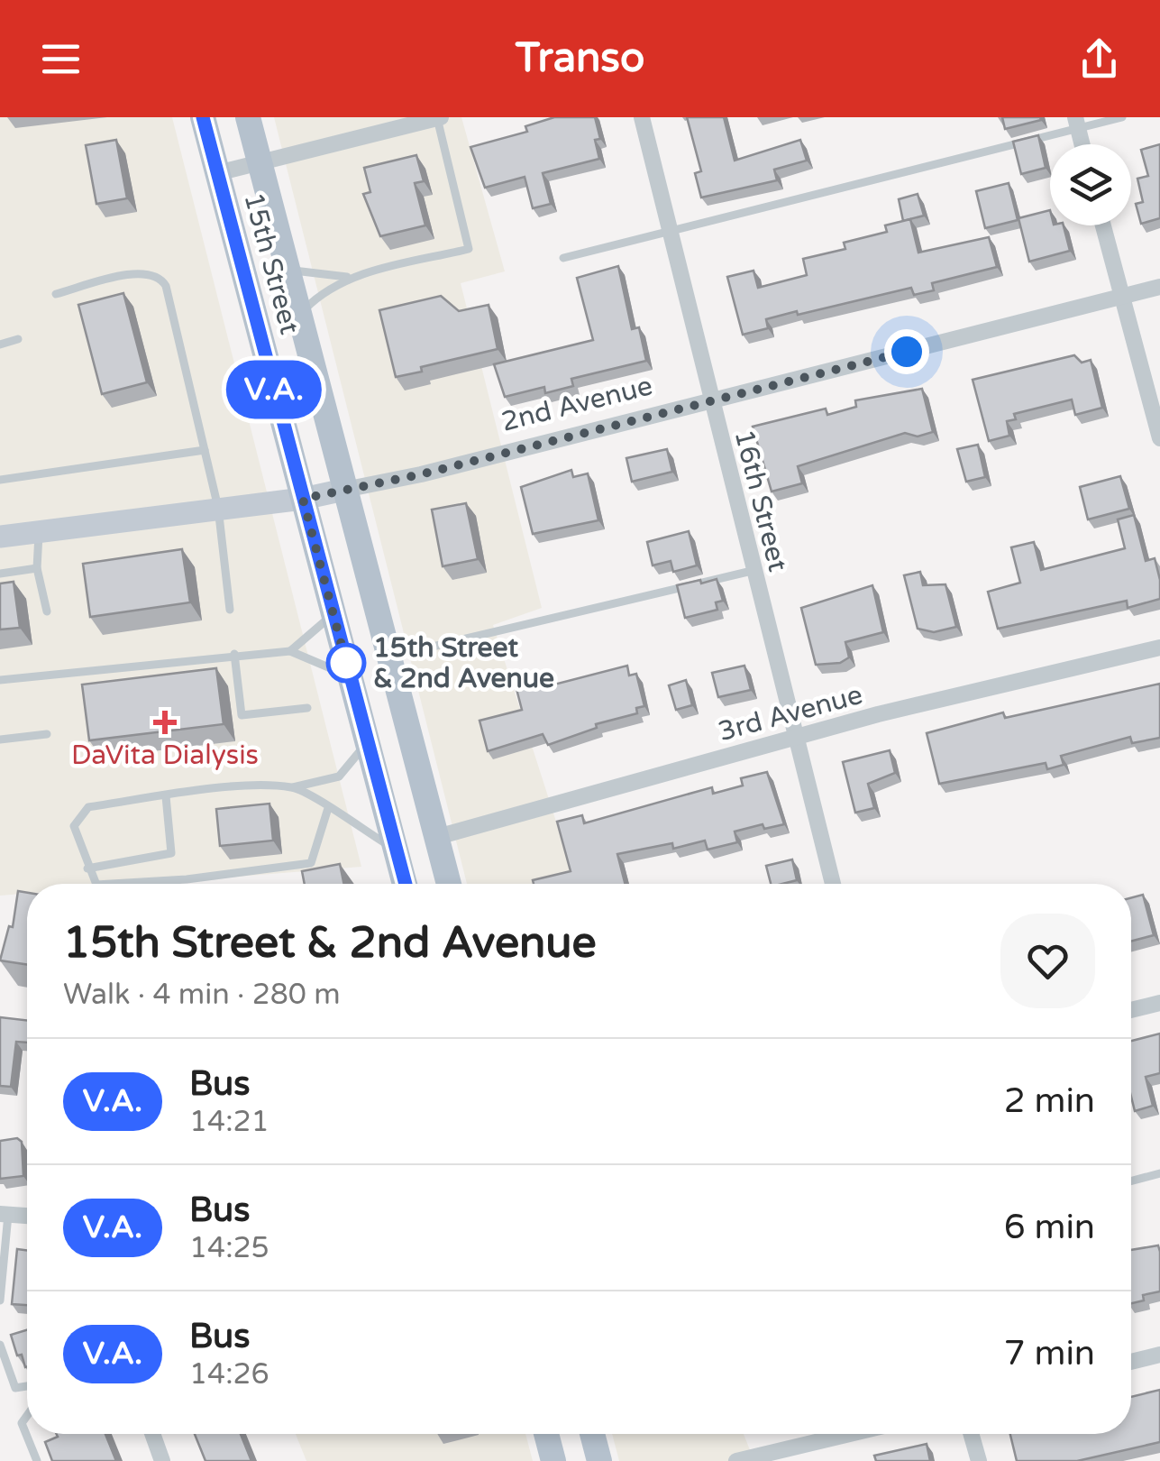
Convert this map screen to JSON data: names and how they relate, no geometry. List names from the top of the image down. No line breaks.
{"streets":{"main road":["15th Street"],"street":["2nd Avenue","16th Street","3rd Avenue"]},"crossings":[["15th Street","2nd Avenue"],["15th Street","3rd Avenue"],["2nd Avenue","16th Street"],["16th Street","3rd Avenue"]],"places":{"other":["15th Street & 2nd Avenue"],"health":["DaVita Dialysis"]},"lines":["bus line V.A."],"page":{"header":"Transo","on_map":"V.A.","heading":["15th Street & 2nd Avenue","Walk · 4 min · 280 m"],"list":[{"mark":"V.A.","name":"Bus","note":"14:21","value":"2 min"},{"mark":"V.A.","name":"Bus","note":"14:25","value":"6 min"},{"mark":"V.A.","name":"Bus","note":"14:26","value":"7 min"}]}}
